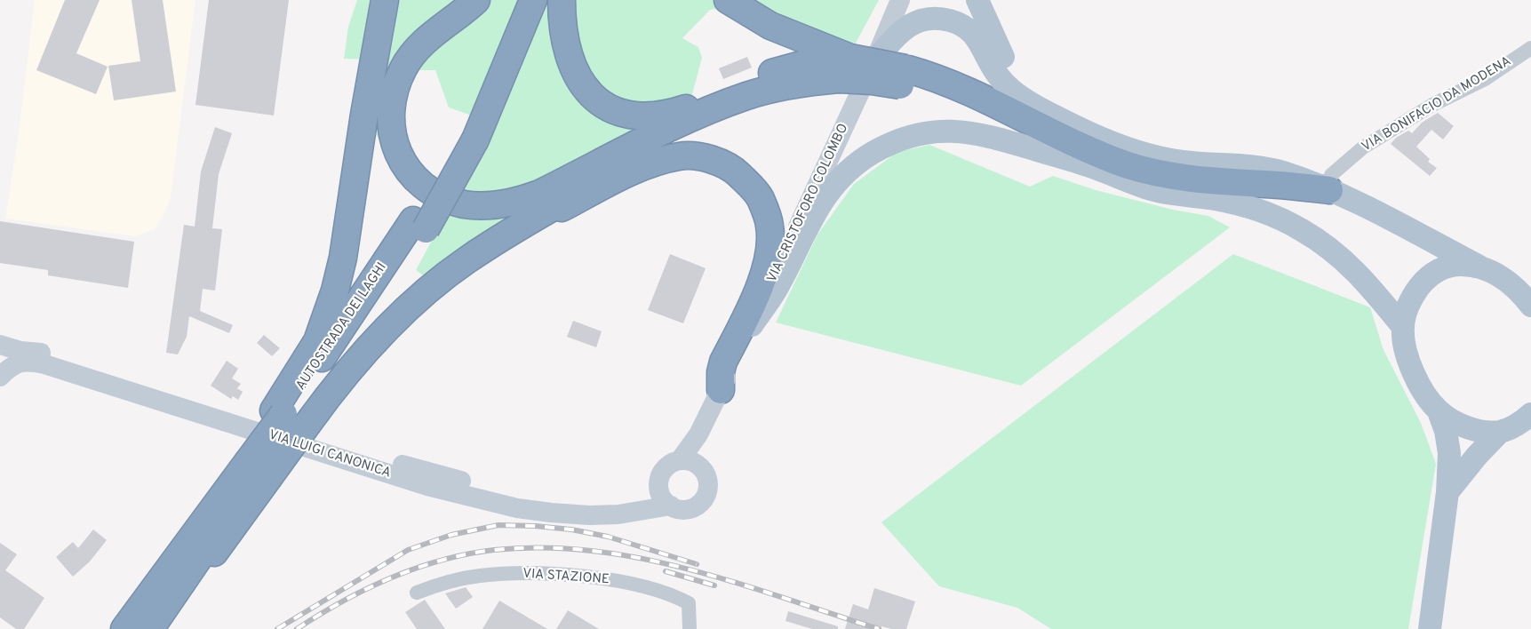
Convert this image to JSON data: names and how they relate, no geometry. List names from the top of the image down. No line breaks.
{"streets":{"highway":["AUTOSTRADA DEI LAGHI"],"street":["VIA BONIFACIO DA MODENA","VIA CRISTOFORO COLOMBO","VIA LUIGI CANONICA","VIA STAZIONE"]},"crossings":[["VIA CRISTOFORO COLOMBO","VIA LUIGI CANONICA"]]}
